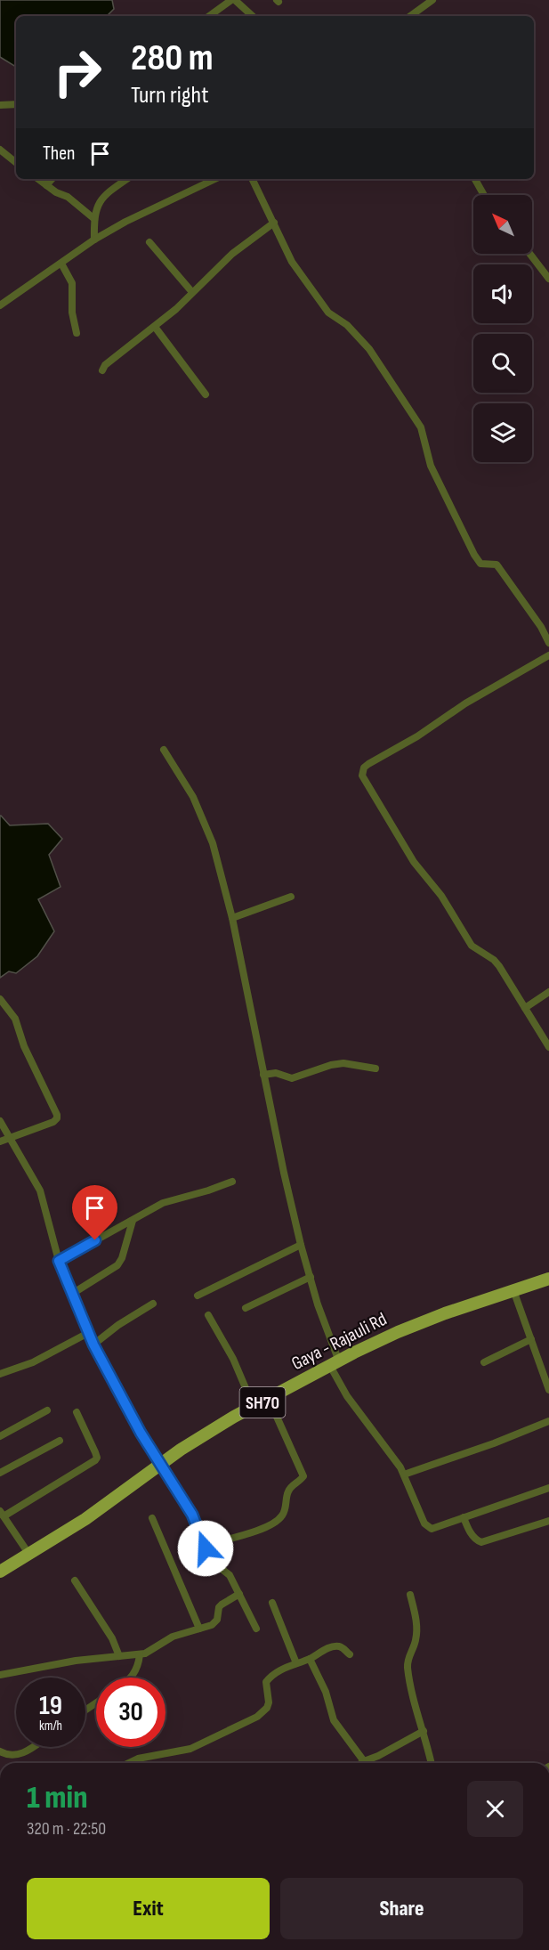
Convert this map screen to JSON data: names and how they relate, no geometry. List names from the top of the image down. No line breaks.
{"streets":{"main road":["Gaya - Rajauli Rd","SH70"]},"north":"top left","page":{"turn":["280 m","Turn right"],"then":"Then","speed":"19 km/h","limit":"30","heading":["1 min","320 m · 22:50"],"buttons":["Exit","Share"]}}
